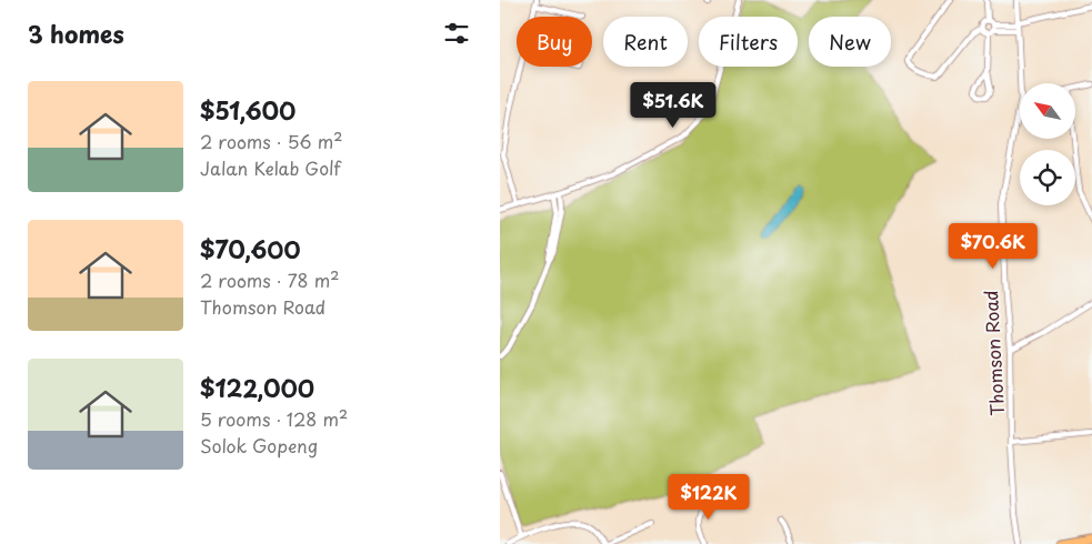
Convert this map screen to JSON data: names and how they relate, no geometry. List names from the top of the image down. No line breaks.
{"streets":{"street":["Thomson Road"]},"north":"top left","page":{"heading":"3 homes","chip":["Buy","Rent","Filters","New"],"list":[{"name":"$51,600","note":"2 rooms · 56 m² · Jalan Kelab Golf"},{"name":"$70,600","note":"2 rooms · 78 m² · Thomson Road"},{"name":"$122,000","note":"5 rooms · 128 m² · Solok Gopeng"}],"price":["$51.6K","$70.6K","$122K"]}}
